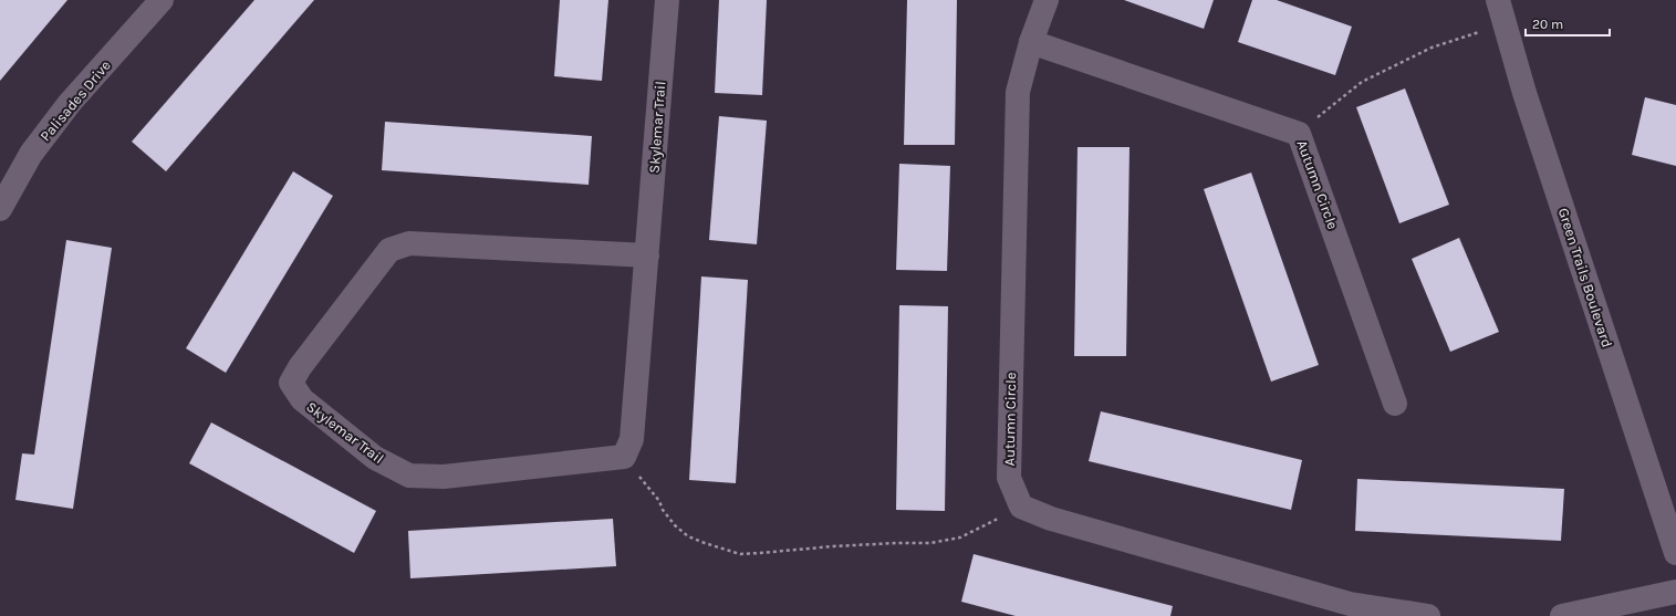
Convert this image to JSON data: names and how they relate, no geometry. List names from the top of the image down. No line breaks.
{"streets":{"street":["Palisades Drive","Skylemar Trail","Autumn Circle","Green Trails Boulevard"]},"scale_bar":"20 m"}
